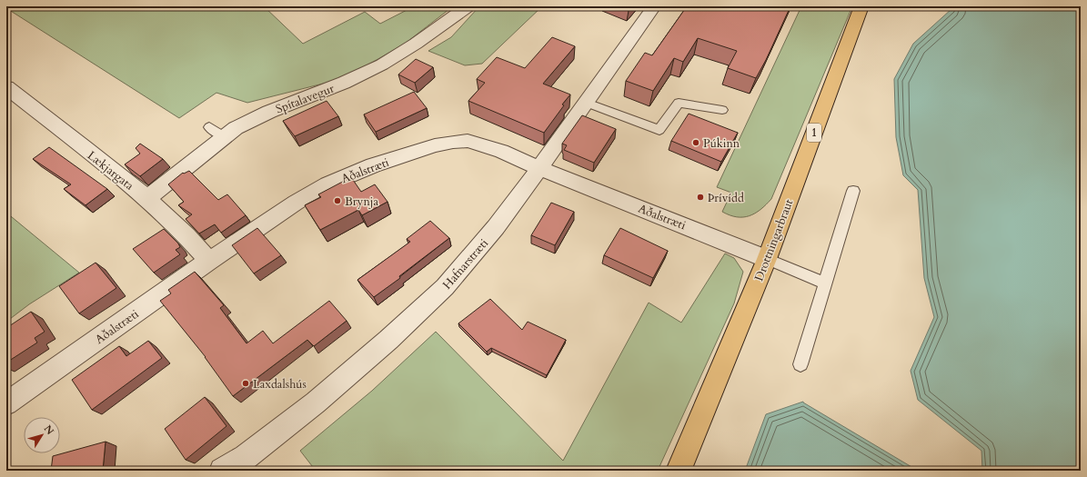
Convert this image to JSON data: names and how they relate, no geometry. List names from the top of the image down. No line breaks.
{"streets":{"highway":["1","Drottningarbraut"],"street":["Spítalavegur","Lækjargata","Aðalstræti","Hafnarstræti"]},"crossings":[["Spítalavegur","Lækjargata"],["Lækjargata","Aðalstræti"],["Aðalstræti","Drottningarbraut"],["Aðalstræti","Hafnarstræti"]],"places":["Púkinn","Þrívídd","Brynja","Laxdalshús"],"north":"top right"}
